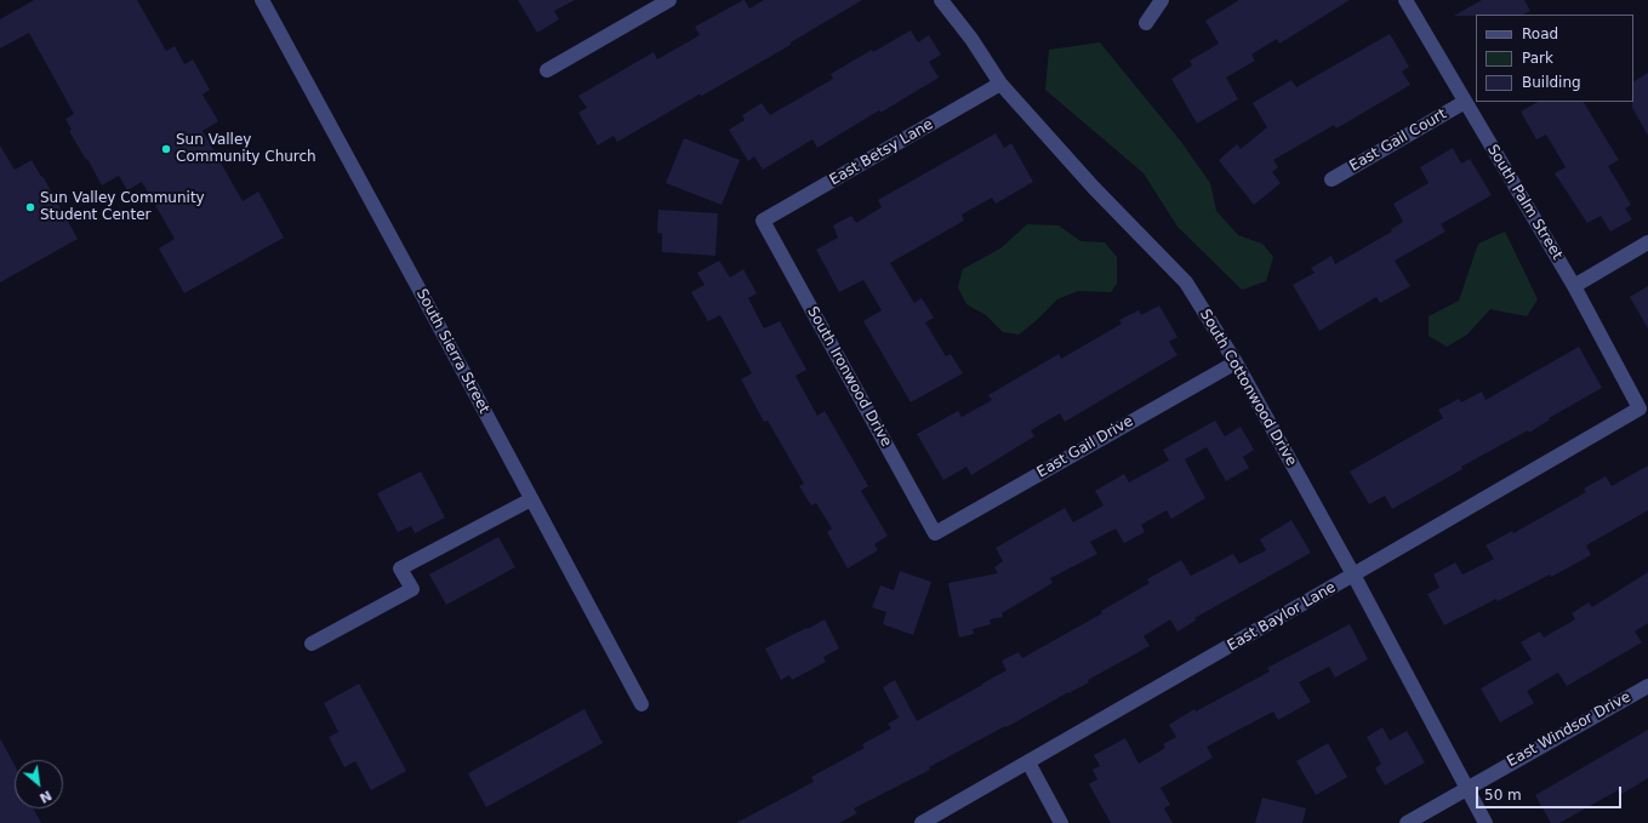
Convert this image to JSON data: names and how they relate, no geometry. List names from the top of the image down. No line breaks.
{"streets":{"street":["East Gail Court","East Betsy Lane","South Palm Street","South Sierra Street","South Ironwood Drive","South Cottonwood Drive","East Gail Drive","East Baylor Lane","East Windsor Drive"]},"crossings":[["East Gail Court","South Palm Street"],["East Betsy Lane","South Ironwood Drive"],["East Betsy Lane","South Cottonwood Drive"],["South Palm Street","East Baylor Lane"],["South Ironwood Drive","East Gail Drive"],["South Cottonwood Drive","East Gail Drive"],["South Cottonwood Drive","East Baylor Lane"],["South Cottonwood Drive","East Windsor Drive"]],"places":["Sun Valley Community Church","Sun Valley Community Student Center"],"legend":["Road","Park","Building"],"scale_bar":"50 m","north":"bottom right"}
